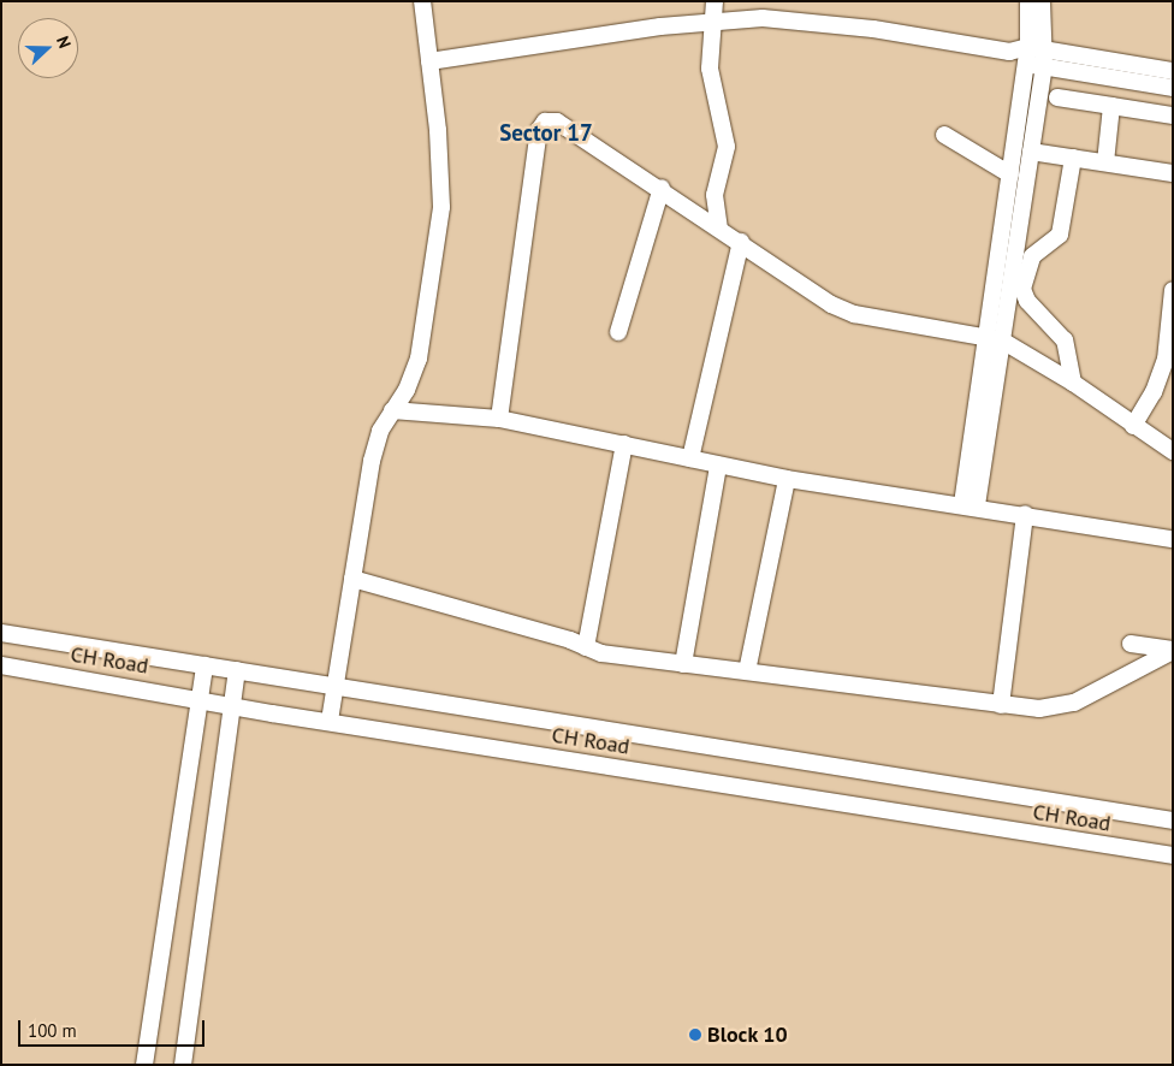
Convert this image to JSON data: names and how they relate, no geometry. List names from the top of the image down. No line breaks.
{"streets":{"street":["CH Road"]},"districts":["Sector 17"],"places":["Block 10"],"scale_bar":"100 m","north":"right"}
